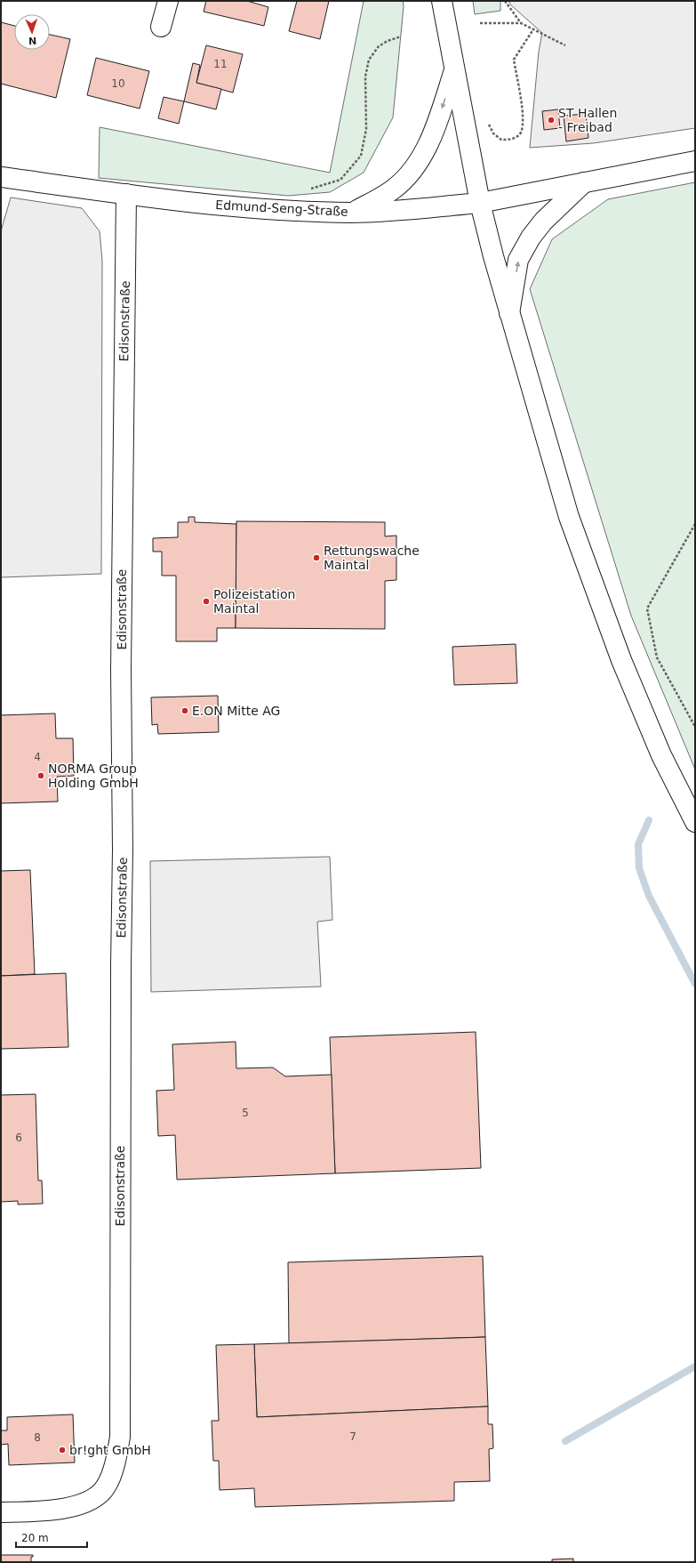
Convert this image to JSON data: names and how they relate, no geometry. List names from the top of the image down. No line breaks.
{"streets":{"street":["Edmund-Seng-Straße","Edisonstraße"]},"crossings":[["Edmund-Seng-Straße","Edisonstraße"]],"places":["ST Hallen - Freibad","Rettungswache Maintal","Polizeistation Maintal","E.ON Mitte AG","NORMA Group Holding GmbH","br!ght GmbH"],"house_numbers":["11","10","4","5","6","7","8"],"scale_bar":"20 m","north":"bottom"}
